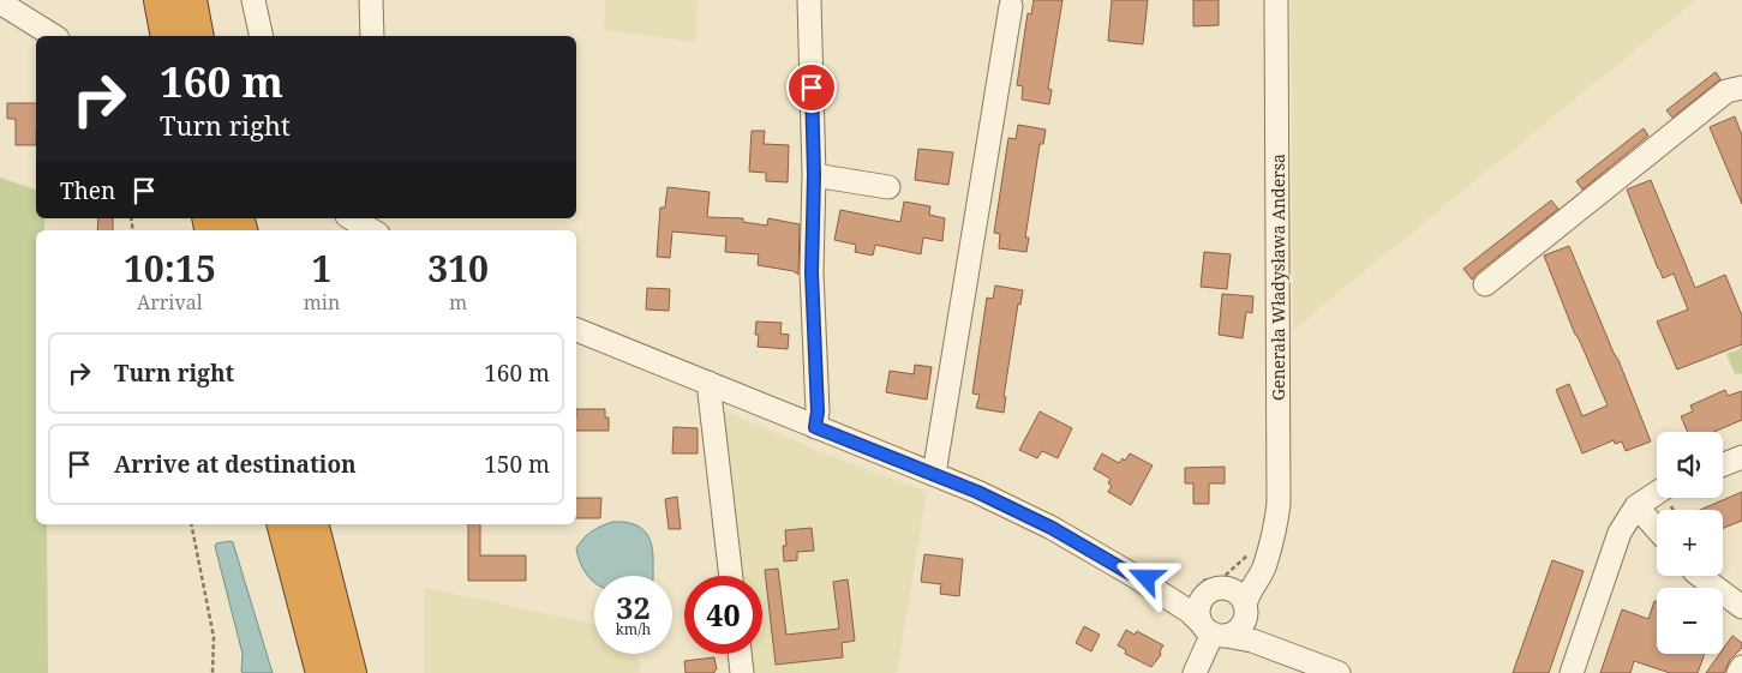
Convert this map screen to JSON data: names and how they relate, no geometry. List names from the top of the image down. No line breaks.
{"streets":{"street":["Generała Władysława Andersa"]},"page":{"turn":["160 m","Turn right"],"then":"Then","eta":["10:15","Arrival","1","min","310","m"],"list":[{"name":"Turn right","value":"160 m"},{"name":"Arrive at destination","value":"150 m"}],"map_buttons":["+","−"],"speed":"32 km/h","limit":"40"}}
